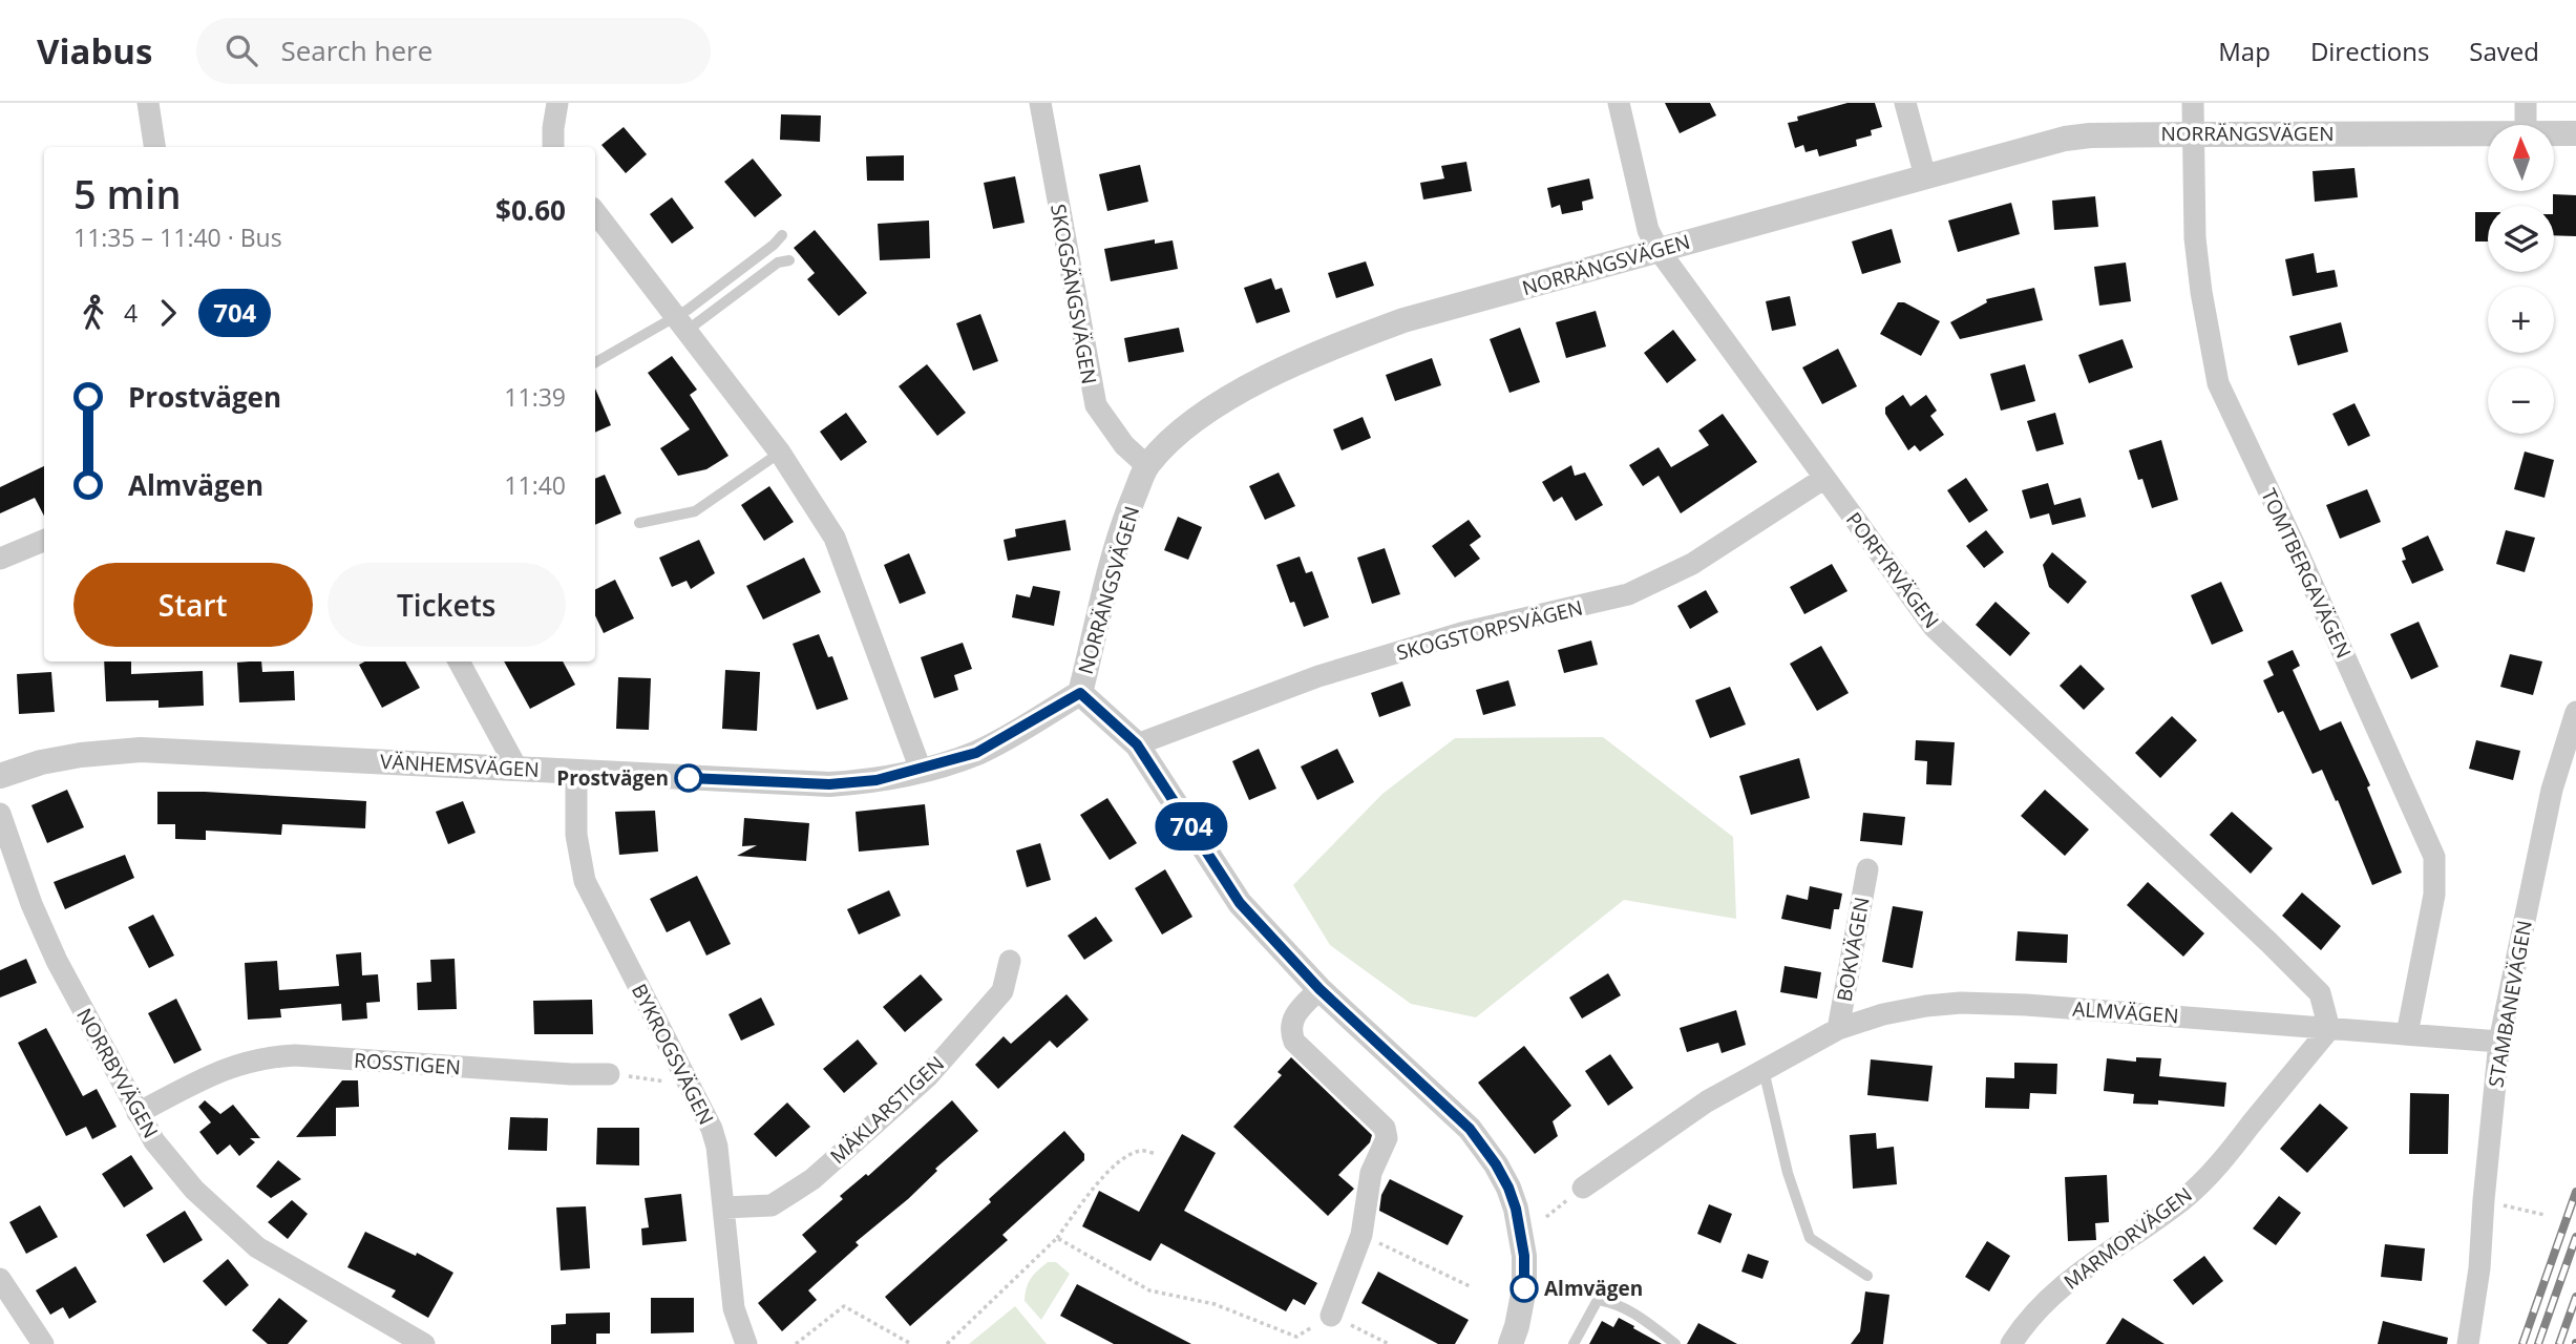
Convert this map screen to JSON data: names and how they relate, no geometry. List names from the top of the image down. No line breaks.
{"streets":{"street":["NORRÄNGSVÄGEN","SKOGSÄNGSVÄGEN","PORFYRVÄGEN","TOMTBERGAVÄGEN","SKOGSTORPSVÄGEN","VÄNHEMSVÄGEN","BOKVÄGEN","STAMBANEVÄGEN","ALMVÄGEN","BYKROGSVÄGEN","ROSSTIGEN","NORRBYVÄGEN","MÄKLARSTIGEN","MARMORVÄGEN"]},"crossings":[["NORRÄNGSVÄGEN","SKOGSÄNGSVÄGEN"],["NORRÄNGSVÄGEN","PORFYRVÄGEN"],["NORRÄNGSVÄGEN","TOMTBERGAVÄGEN"],["NORRÄNGSVÄGEN","SKOGSTORPSVÄGEN"],["NORRÄNGSVÄGEN","VÄNHEMSVÄGEN"],["PORFYRVÄGEN","SKOGSTORPSVÄGEN"],["PORFYRVÄGEN","ALMVÄGEN"],["PORFYRVÄGEN","MARMORVÄGEN"],["TOMTBERGAVÄGEN","ALMVÄGEN"],["VÄNHEMSVÄGEN","BYKROGSVÄGEN"],["BOKVÄGEN","ALMVÄGEN"],["STAMBANEVÄGEN","ALMVÄGEN"],["ALMVÄGEN","MARMORVÄGEN"],["BYKROGSVÄGEN","MÄKLARSTIGEN"],["ROSSTIGEN","NORRBYVÄGEN"]],"places":["Prostvägen","Almvägen"],"lines":["bus line 704"],"north":"top","page":{"header":"Viabus","search":"Search here","nav":["Map","Directions","Saved"],"on_map":"704","map_buttons":["+","−"],"heading":["5 min","11:35 – 11:40 · Bus","$0.60"],"legs":["4","704"],"list":[{"name":"Prostvägen","value":"11:39"},{"name":"Almvägen","value":"11:40"}],"buttons":["Start","Tickets"]}}
